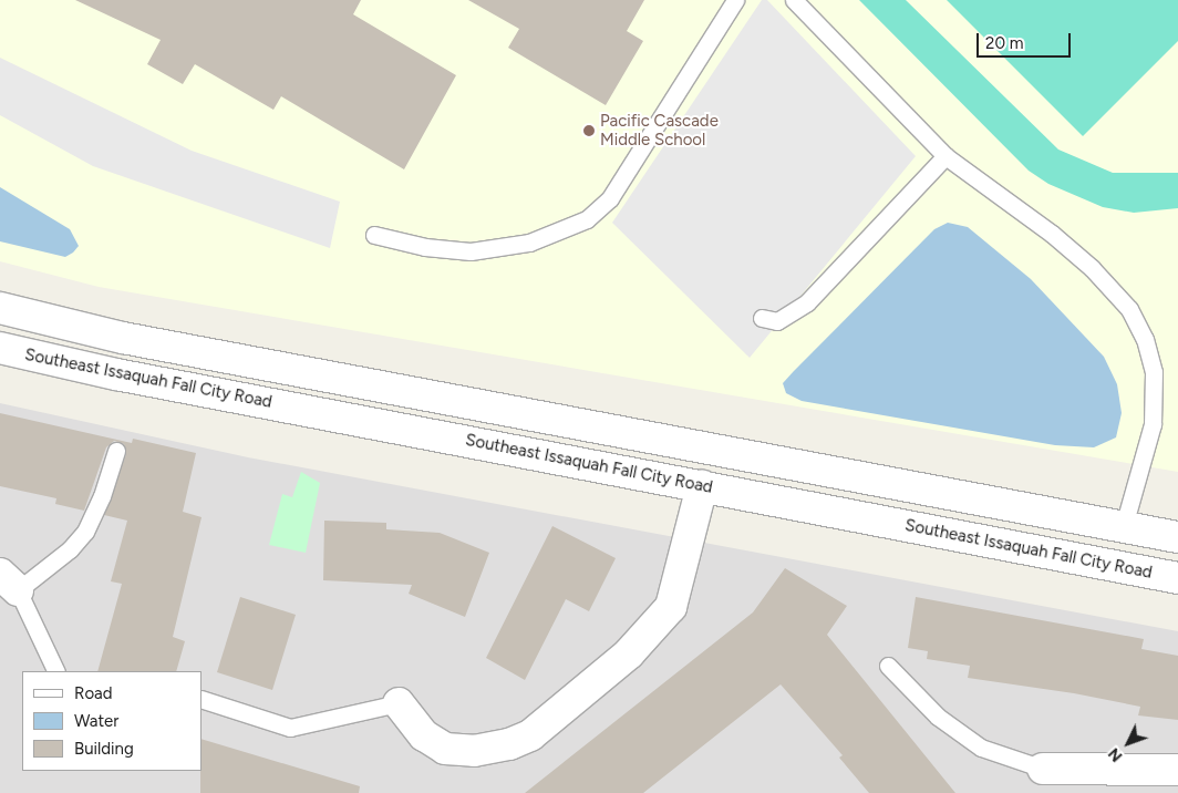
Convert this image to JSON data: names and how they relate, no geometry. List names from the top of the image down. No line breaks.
{"streets":{"street":["Southeast Issaquah Fall City Road"]},"places":["Pacific Cascade Middle School"],"legend":["Road","Water","Building"],"scale_bar":"20 m","north":"bottom left"}
